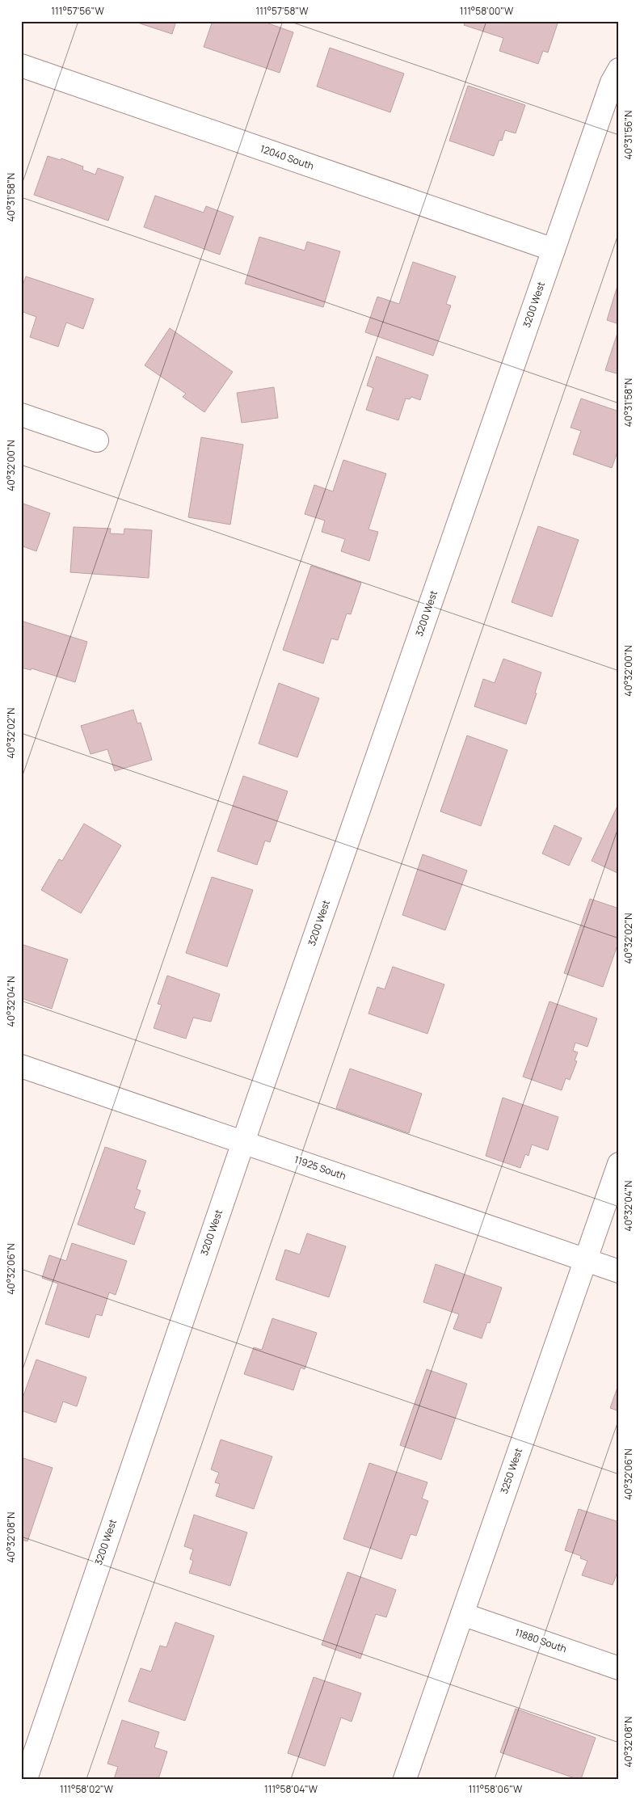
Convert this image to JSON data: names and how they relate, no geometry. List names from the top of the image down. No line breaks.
{"streets":{"street":["12040 South","3200 West","11925 South","3250 West","11880 South"]},"crossings":[["12040 South","3200 West"],["3200 West","11925 South"],["11925 South","3250 West"],["3250 West","11880 South"]],"coordinates":["111°57'56\"W","111°57'58\"W","111°58'00\"W","40°31'56\"N","40°31'58\"N","40°32'00\"N","40°32'02\"N","40°32'04\"N","40°32'06\"N","40°32'08\"N","111°58'02\"W","111°58'04\"W","111°58'06\"W"]}
